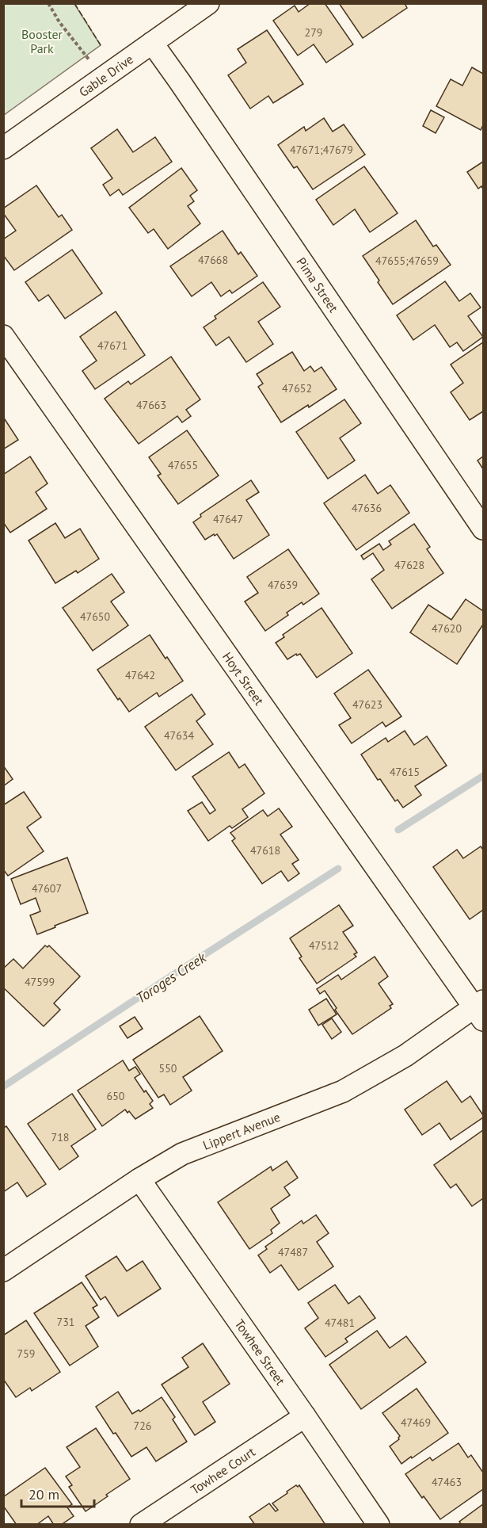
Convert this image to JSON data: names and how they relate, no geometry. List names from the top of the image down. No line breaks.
{"streets":{"street":["Gable Drive","Pima Street","Hoyt Street","Lippert Avenue","Towhee Street","Towhee Court"]},"crossings":[["Gable Drive","Pima Street"],["Hoyt Street","Lippert Avenue"],["Lippert Avenue","Towhee Street"],["Towhee Street","Towhee Court"]],"water":["Toroges Creek"],"parks":["Booster Park"],"house_numbers":["279","47671;47679","47668","47655;47659","47671","47652","47663","47655","47636","47647","47628","47639","47650","47620","47642","47623","47634","47615","47618","47607","47512","47599","550","650","718","47487","731","47481","759","47469","726","47463"],"scale_bar":"20 m"}
